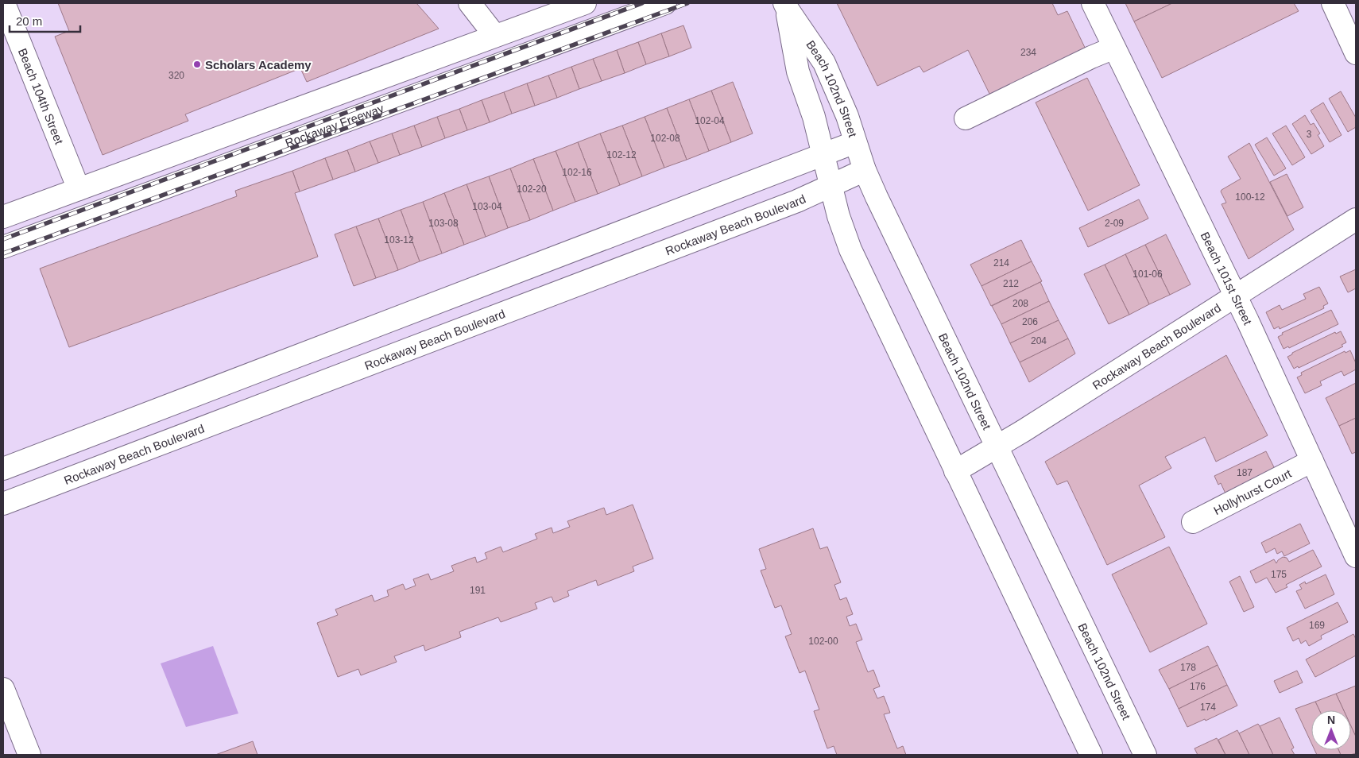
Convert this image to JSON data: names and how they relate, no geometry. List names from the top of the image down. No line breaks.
{"streets":{"street":["Beach 102nd Street","Beach 104th Street","Rockaway Freeway","Rockaway Beach Boulevard","Beach 101st Street","Hollyhurst Court"]},"crossings":[["Beach 102nd Street","Rockaway Beach Boulevard"],["Rockaway Beach Boulevard","Beach 101st Street"],["Beach 101st Street","Hollyhurst Court"]],"places":["Scholars Academy"],"house_numbers":["234","320","102-04","3","102-08","102-12","102-16","102-20","100-12","103-04","103-08","2-09","103-12","214","101-06","212","208","206","204","187","175","191","169","102-00","178","176","174"],"scale_bar":"20 m","north":"top"}
